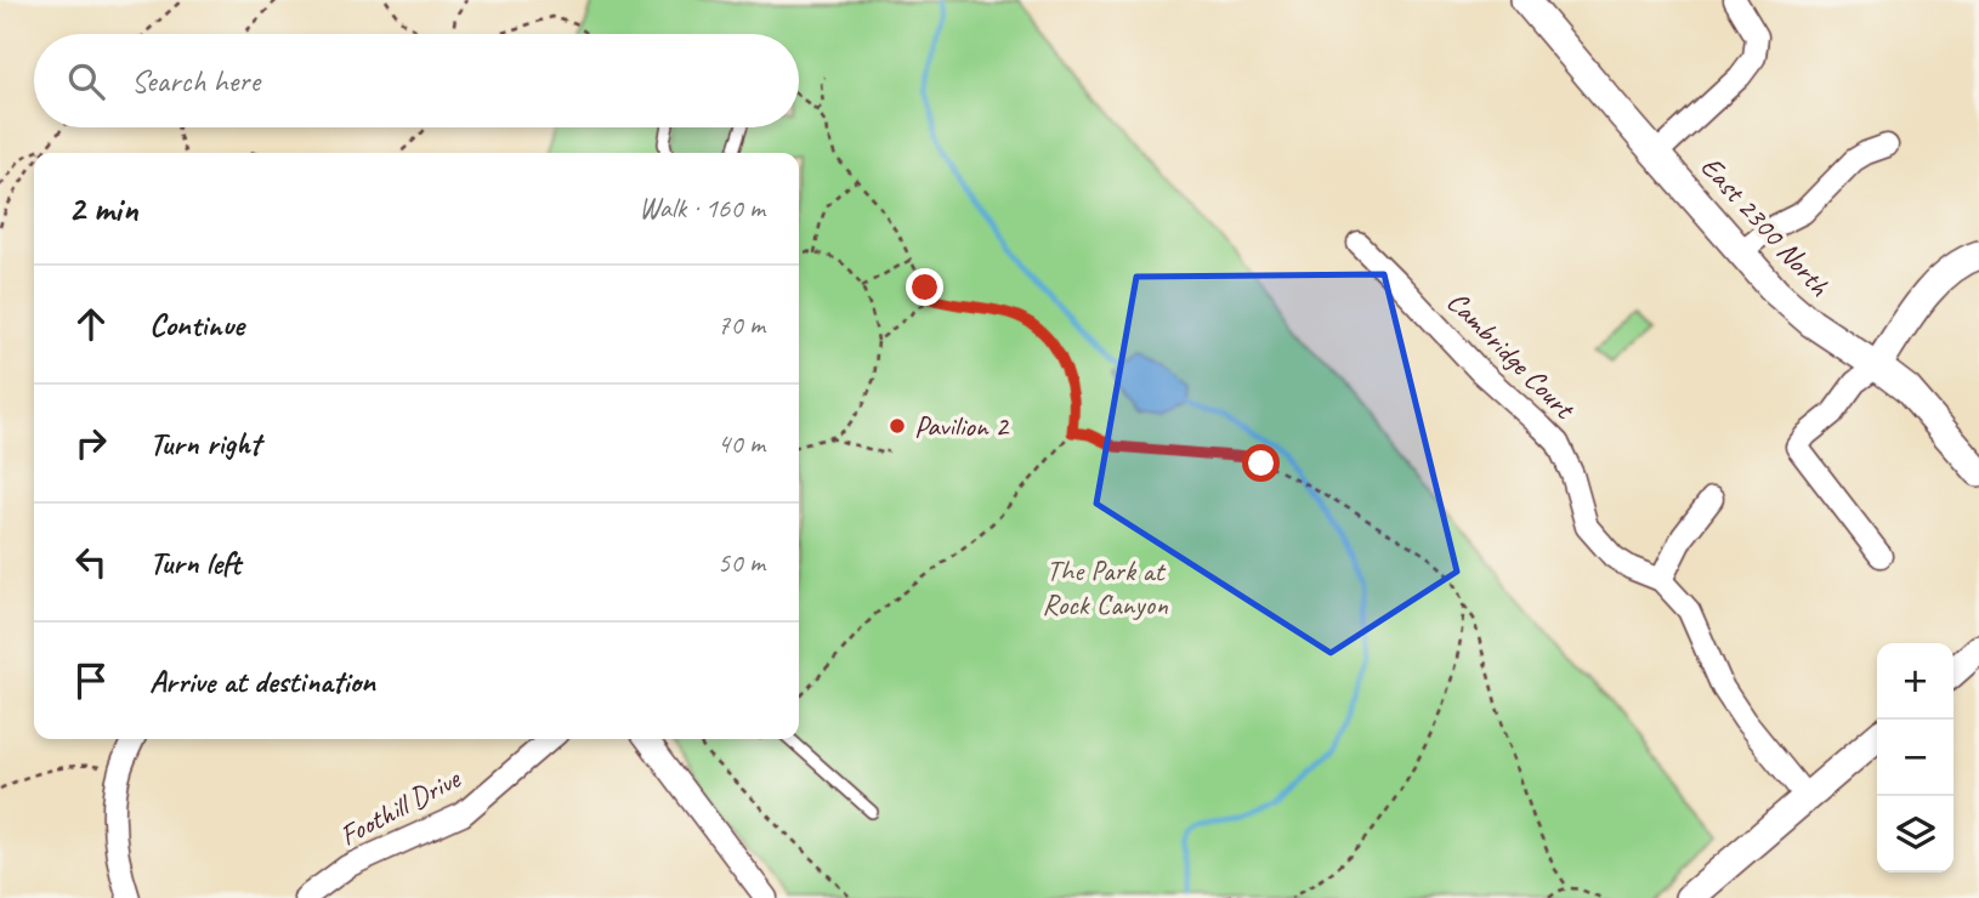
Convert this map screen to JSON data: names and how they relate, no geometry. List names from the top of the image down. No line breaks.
{"streets":{"street":["East 2300 North","Cambridge Court","Foothill Drive"]},"parks":["The Park at Rock Canyon"],"places":["Pavilion 2"],"page":{"search":"Search here","heading":["2 min","Walk · 160 m"],"list":[["Continue","70 m"],["Turn right","40 m"],["Turn left","50 m"],"Arrive at destination"],"map_buttons":["+","−"]}}
